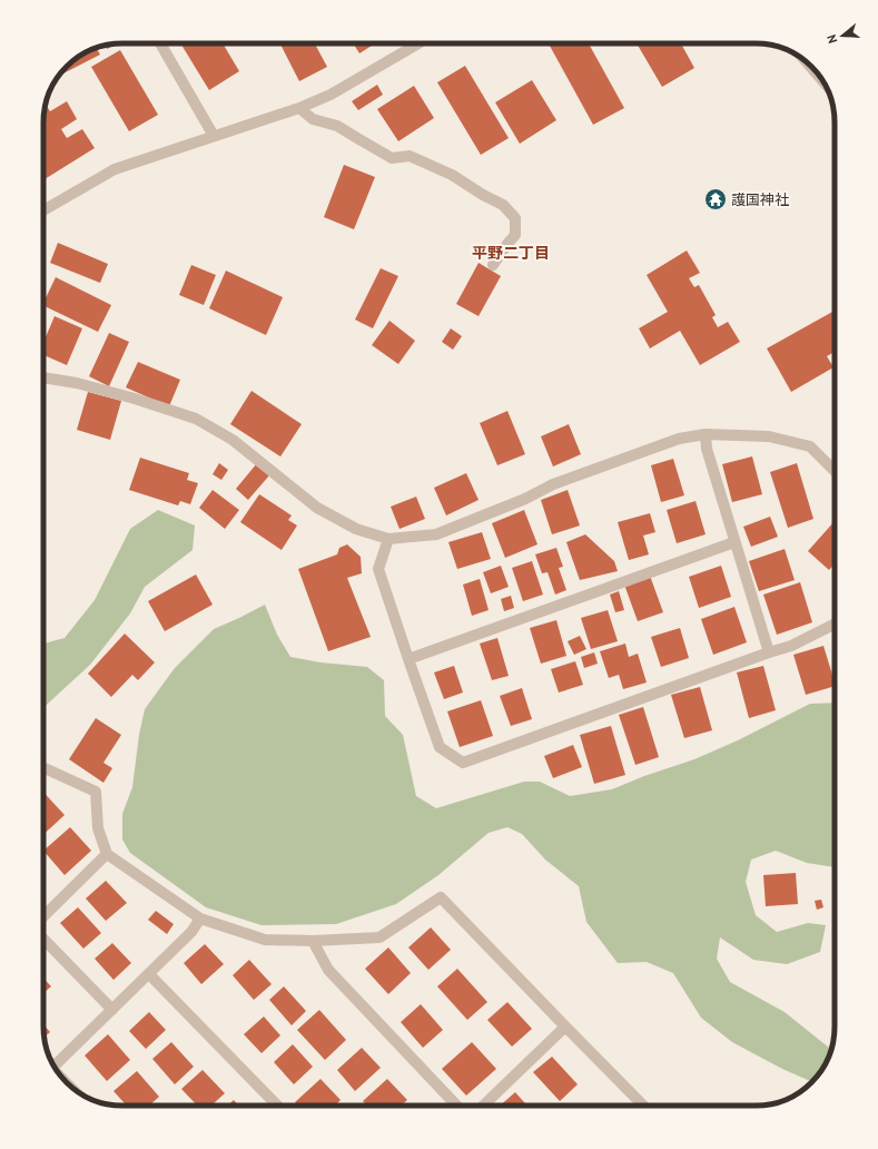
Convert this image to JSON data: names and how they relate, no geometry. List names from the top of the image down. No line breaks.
{"districts":["平野二丁目"],"places":{"temple":["護国神社"]},"north":"left"}
